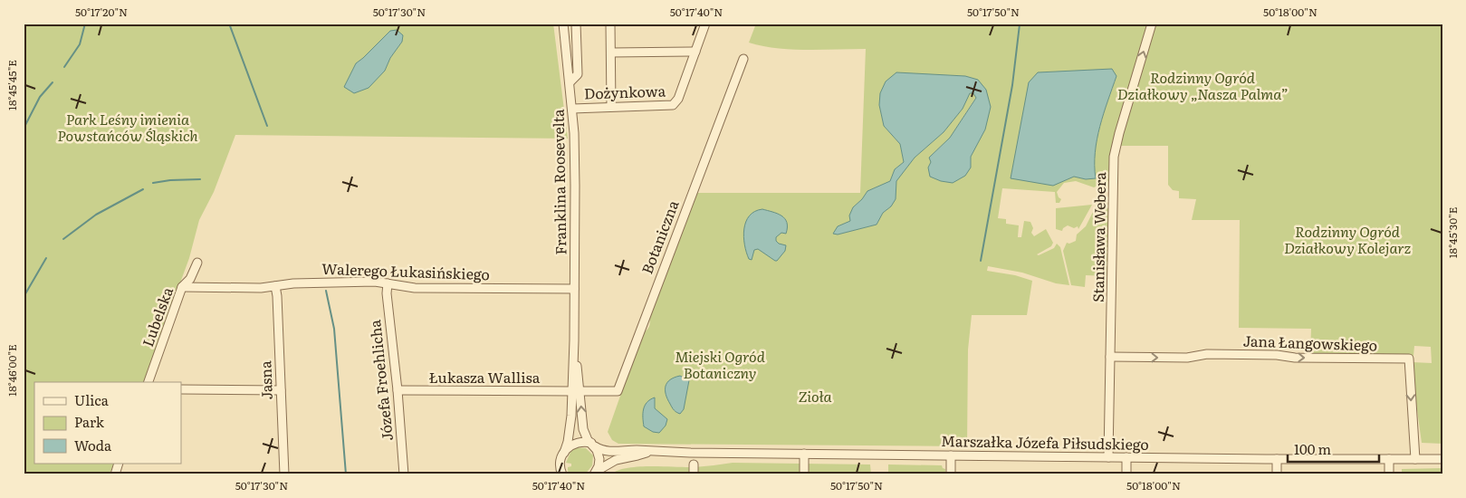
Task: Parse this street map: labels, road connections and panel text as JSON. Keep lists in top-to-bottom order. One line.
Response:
{"streets":{"street":["Dożynkowa","Franklina Roosevelta","Botaniczna","Stanisława Webera","Walerego Łukasińskiego","Lubelska","Jana Łangowskiego","Łukasza Wallisa","Jasna","Józefa Froehlicha","Marszałka Józefa Piłsudskiego"]},"crossings":[["Dożynkowa","Franklina Roosevelta"],["Franklina Roosevelta","Botaniczna"],["Franklina Roosevelta","Walerego Łukasińskiego"],["Franklina Roosevelta","Łukasza Wallisa"],["Franklina Roosevelta","Marszałka Józefa Piłsudskiego"],["Botaniczna","Łukasza Wallisa"],["Stanisława Webera","Jana Łangowskiego"],["Stanisława Webera","Marszałka Józefa Piłsudskiego"],["Walerego Łukasińskiego","Lubelska"],["Walerego Łukasińskiego","Jasna"],["Walerego Łukasińskiego","Józefa Froehlicha"],["Jana Łangowskiego","Marszałka Józefa Piłsudskiego"],["Łukasza Wallisa","Józefa Froehlicha"]],"one_way":["Stanisława Webera","Jana Łangowskiego"],"parks":["Rodzinny Ogród Działkowy „Nasza Palma”","Park Leśny imienia Powstańców Śląskich","Rodzinny Ogród Działkowy Kolejarz","Miejski Ogród Botaniczny","Zioła"],"legend":["Ulica","Park","Woda"],"scale_bar":"100 m","coordinates":["50°17'20\"N","50°17'30\"N","50°17'40\"N","50°17'50\"N","50°18'00\"N","18°45'45\"E","18°45'30\"E","18°46'00\"E"]}
